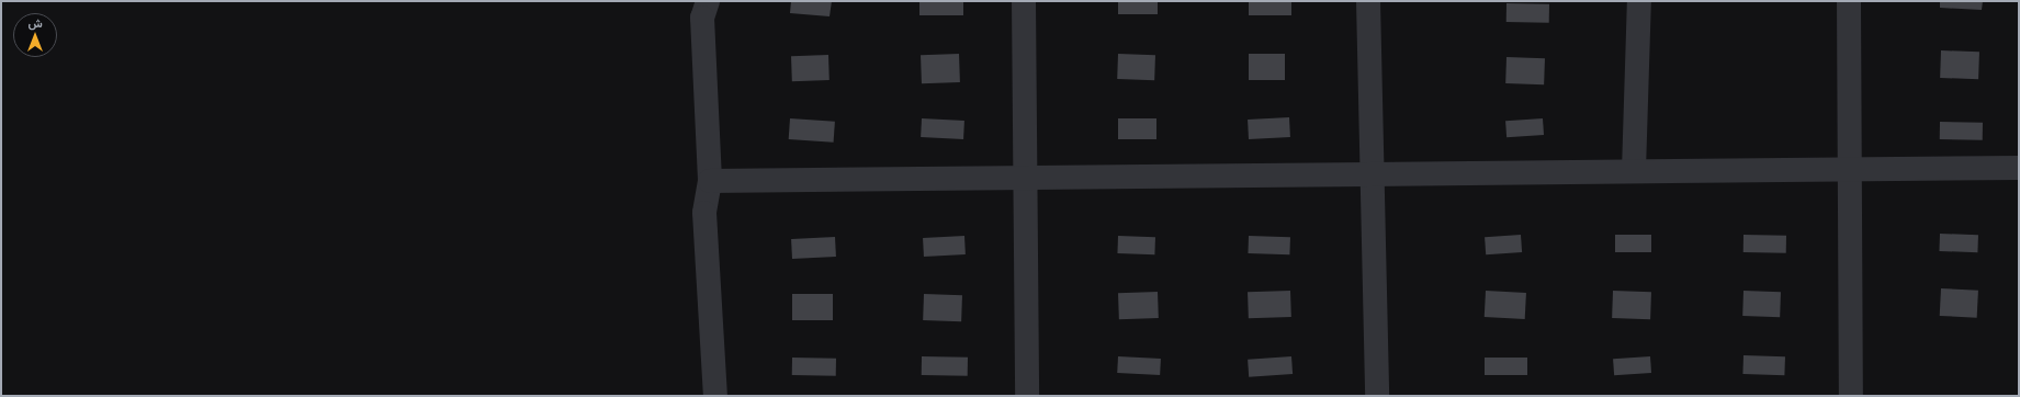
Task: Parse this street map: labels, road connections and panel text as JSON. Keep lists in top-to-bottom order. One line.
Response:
{"north":"top"}
